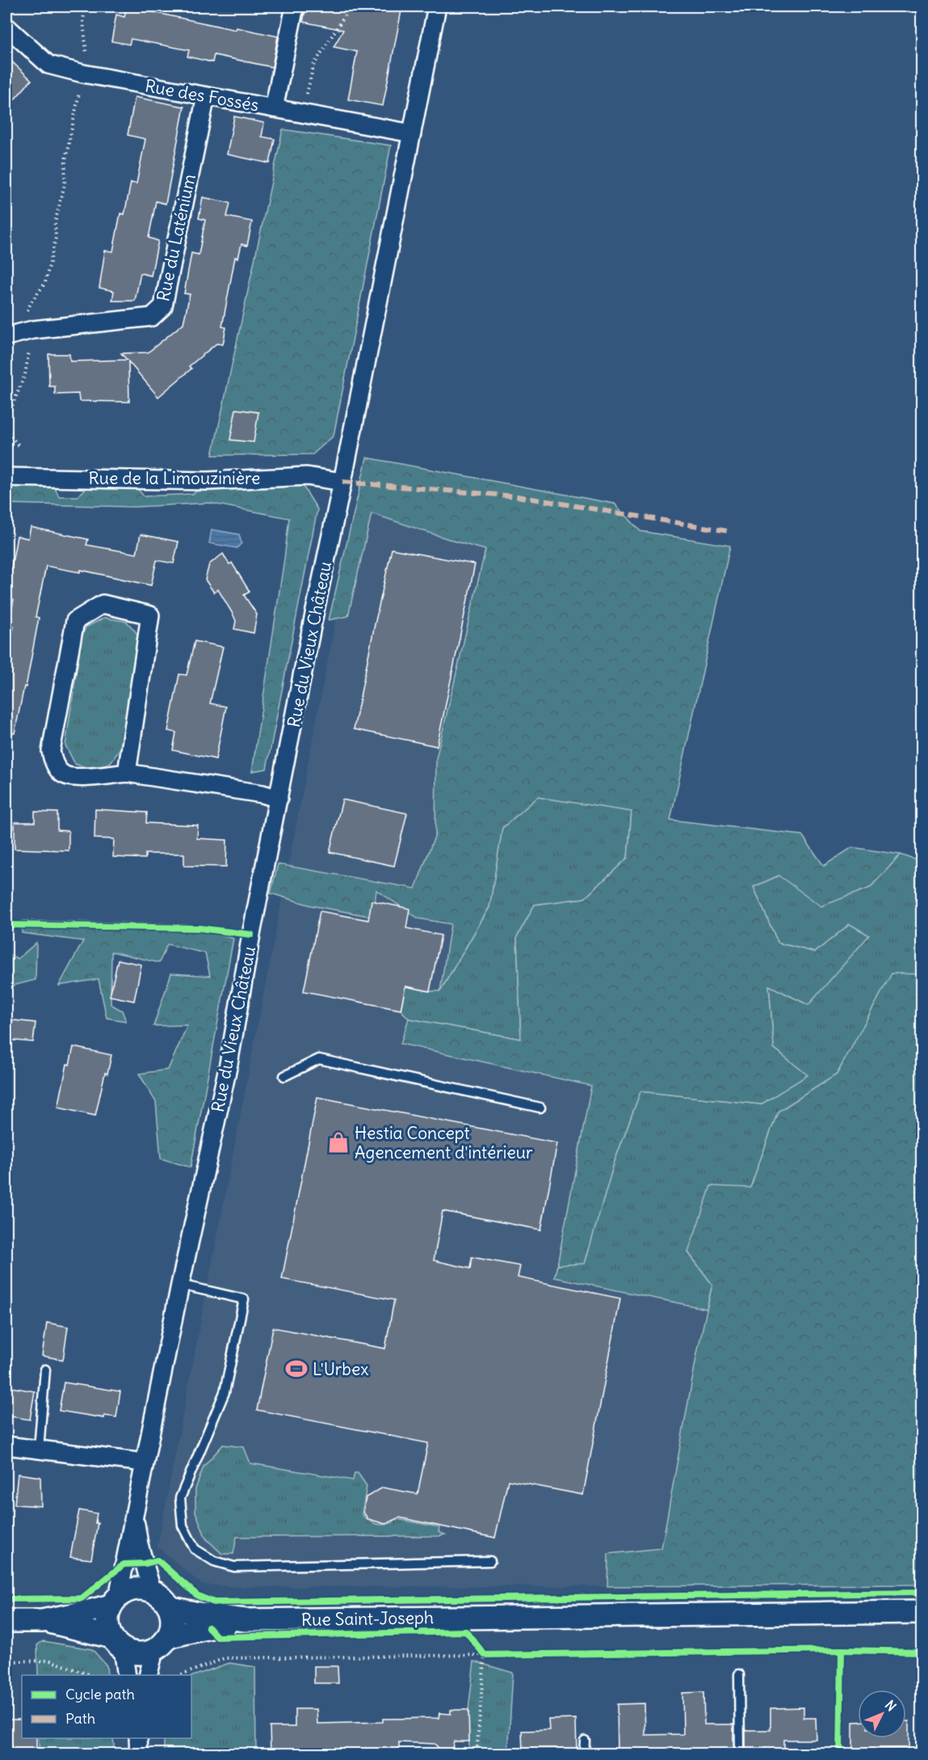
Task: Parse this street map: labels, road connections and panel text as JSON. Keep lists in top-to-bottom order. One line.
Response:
{"streets":{"street":["Rue des Fossés","Rue du Laténium","Rue de la Limouzinière","Rue du Vieux Château","Rue Saint-Joseph"]},"crossings":[["Rue des Fossés","Rue du Laténium"],["Rue des Fossés","Rue du Vieux Château"],["Rue de la Limouzinière","Rue du Vieux Château"],["Rue du Vieux Château","Rue Saint-Joseph"]],"places":{"shop":["Hestia Concept Agencement d'intérieur"],"sports":["L'Urbex"]},"legend":["Cycle path","Path"],"north":"top right"}
